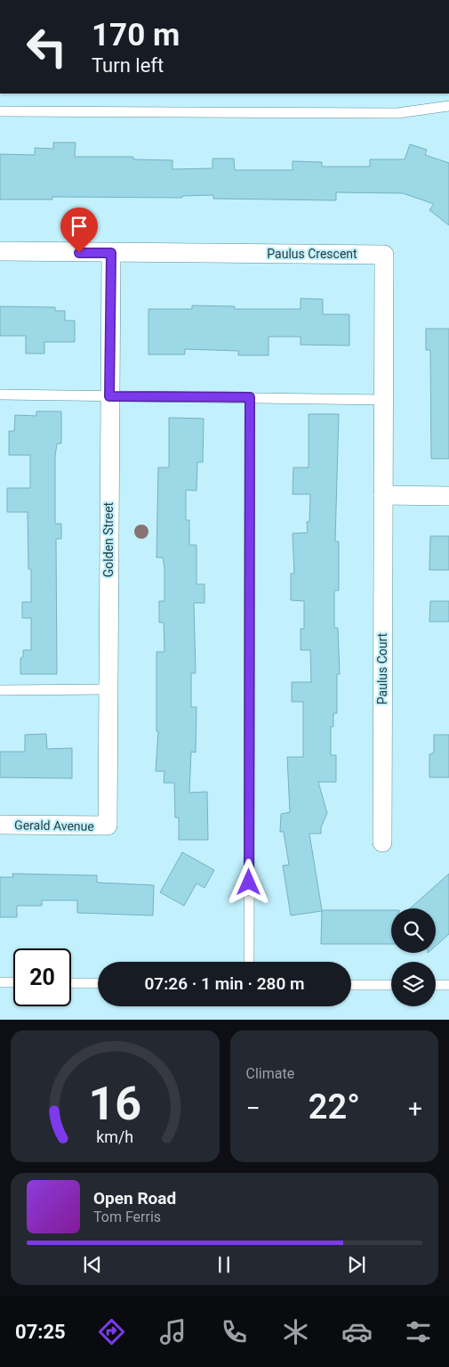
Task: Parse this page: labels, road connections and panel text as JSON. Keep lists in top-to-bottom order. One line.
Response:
{"streets":{"street":["Paulus Crescent","Golden Street","Paulus Court","Gerald Avenue"]},"crossings":[["Paulus Crescent","Golden Street"],["Paulus Crescent","Paulus Court"],["Golden Street","Gerald Avenue"]],"page":{"turn":["170 m","Turn left"],"limit":"20","trip":"07:26 · 1 min · 280 m","tile":"Climate","heat":["−","22°","+"],"song":["Open Road","Tom Ferris"],"tabs":"07:25","gauge":["16","km/h"]}}
